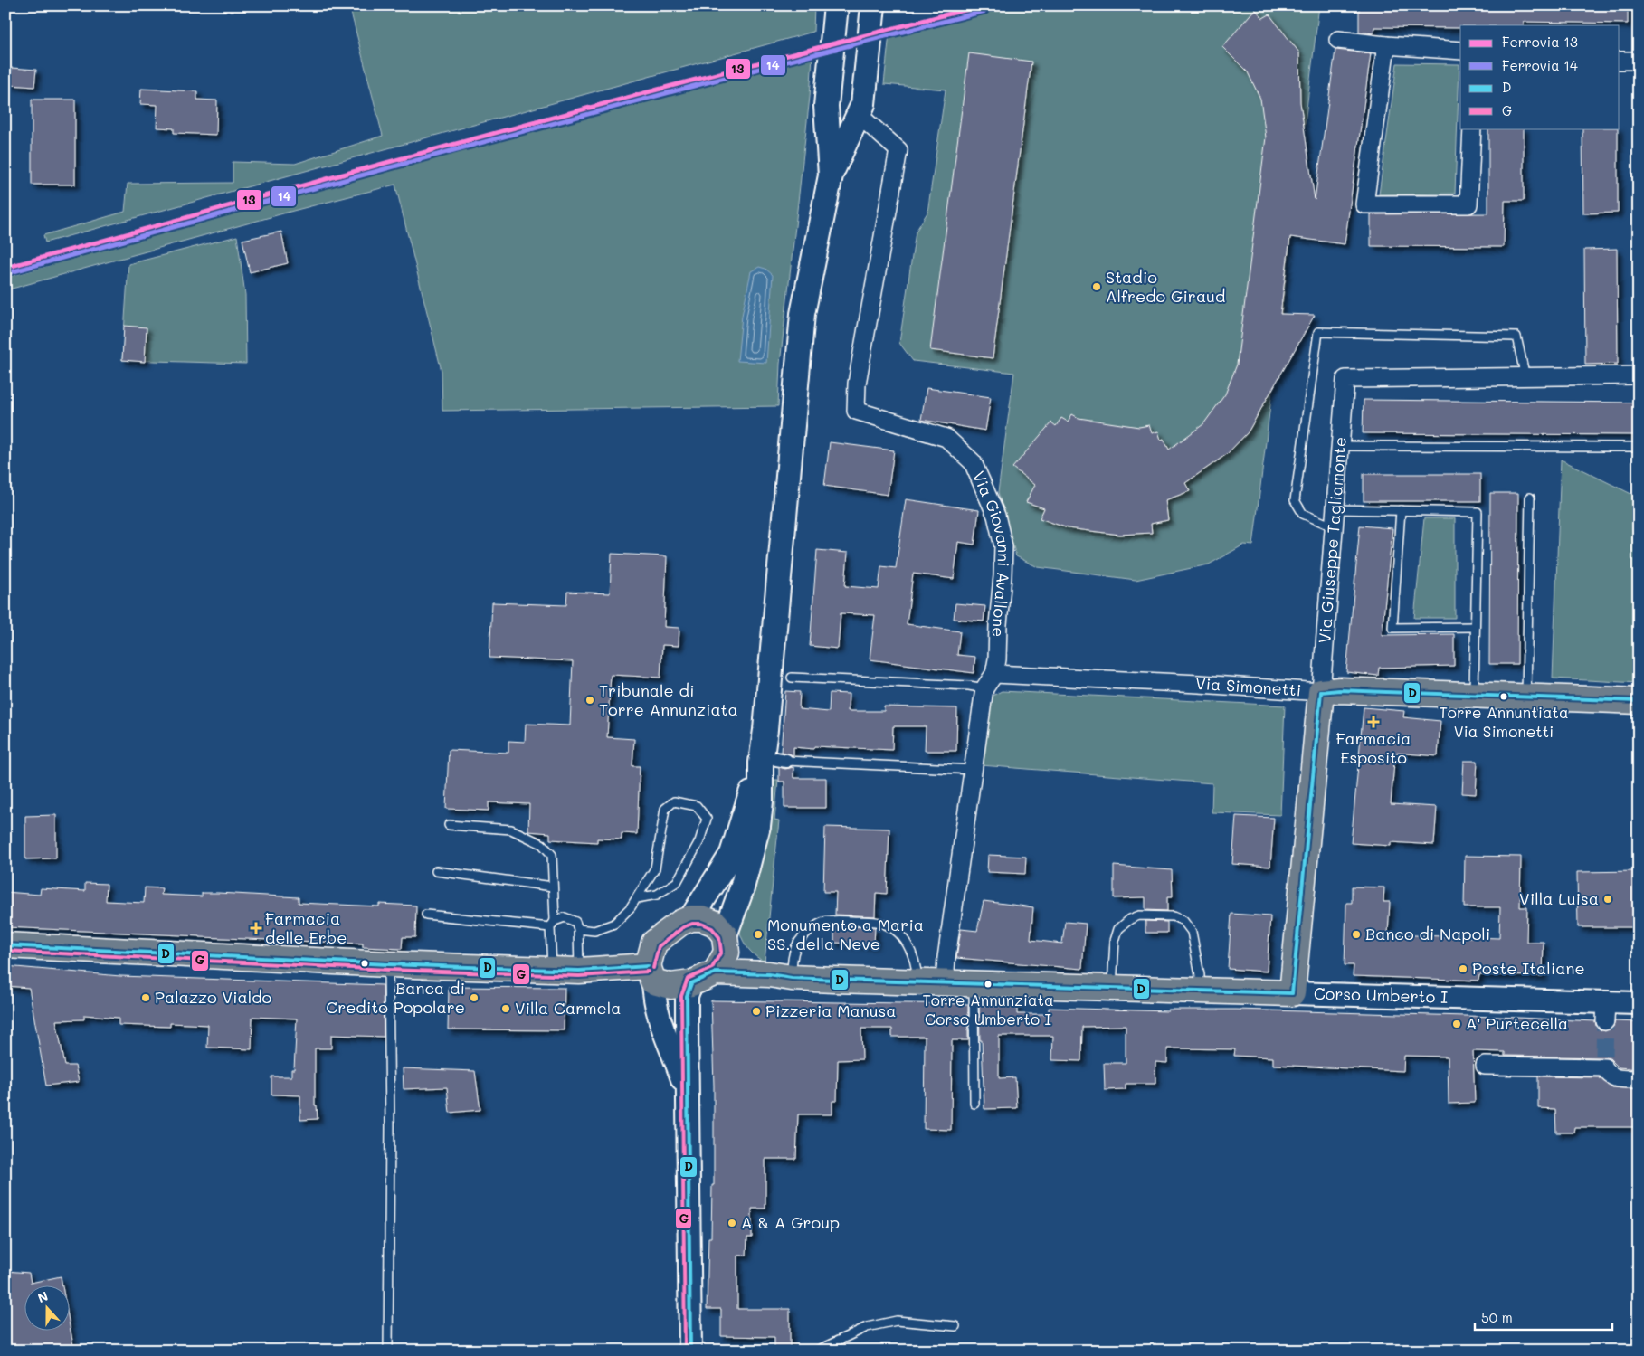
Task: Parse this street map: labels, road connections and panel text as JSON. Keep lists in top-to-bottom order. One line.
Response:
{"streets":{"main road":["Via Giuseppe Tagliamonte","Via Simonetti","Corso Umberto I"],"street":["Via Giovanni Avallone"]},"crossings":[["Via Giuseppe Tagliamonte","Via Simonetti"],["Via Giuseppe Tagliamonte","Corso Umberto I"],["Via Giovanni Avallone","Via Simonetti"],["Via Giovanni Avallone","Corso Umberto I"]],"places":{"other":["Stadio Alfredo Giraud","Torre Annuntiata Via Simonetti","Tribunale di Torre Annunziata","Villa Luisa","Monumento a Maria SS. della Neve","Banco di Napoli","Poste Italiane","Torre Annunziata Corso Umberto I","Palazzo Vialdo","Banca di Credito Popolare","Villa Carmela","Pizzeria Manusa","A' Purtecella","A & A Group"],"health":["Farmacia Esposito","Farmacia delle Erbe"]},"lines":["rail line 13","rail line 14","transit line D","transit line G"],"legend":["Ferrovia 13","Ferrovia 14","D","G"],"scale_bar":"50 m","north":"top"}
